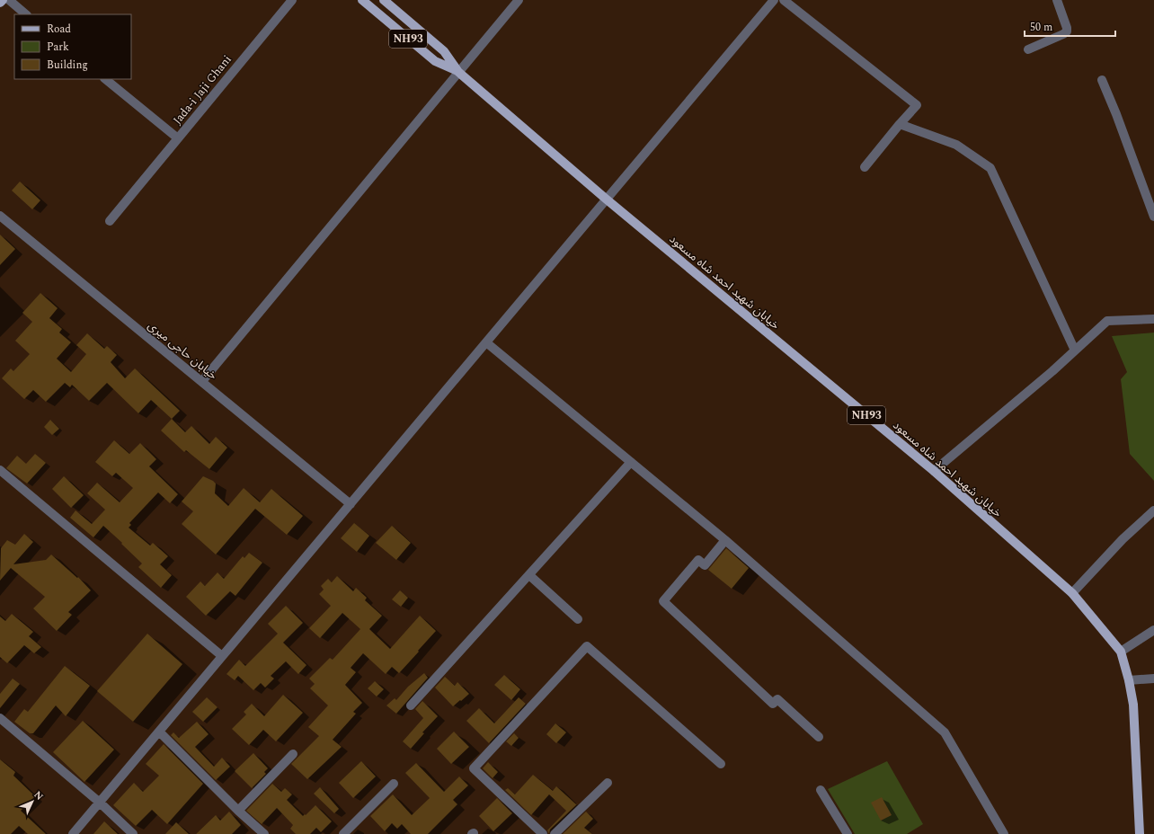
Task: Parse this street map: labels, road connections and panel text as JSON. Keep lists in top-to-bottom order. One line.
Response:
{"streets":{"main road":["NH93","خیابان شهید احمد شاه مسعود"],"street":["Jada-i Jaji Ghani","خیابان حاجی میری"]},"legend":["Road","Park","Building"],"scale_bar":"50 m","north":"top right"}
